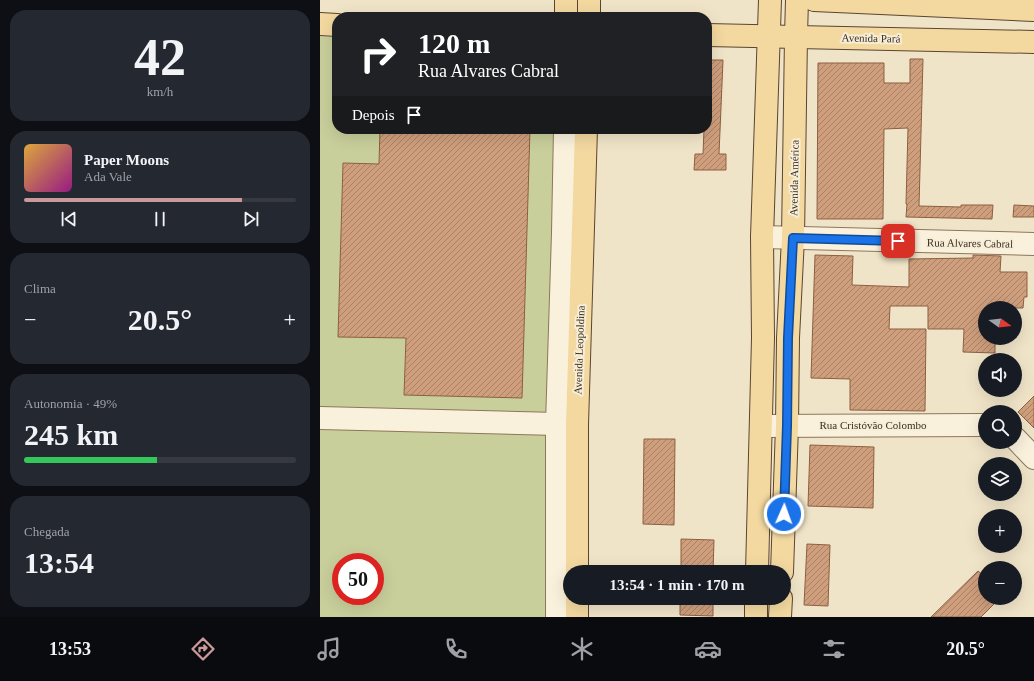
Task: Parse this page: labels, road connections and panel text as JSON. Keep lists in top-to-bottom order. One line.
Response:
{"streets":{"main road":["Avenida Pará","Avenida América","Avenida Leopoldina"],"street":["Rua Alvares Cabral","Rua Cristóvão Colombo"]},"crossings":[["Avenida Pará","Avenida América"],["Avenida América","Rua Alvares Cabral"],["Avenida América","Rua Cristóvão Colombo"]],"north":"right","page":{"tile":[["42","km/h"],"Clima",["Autonomia · 49%","245 km"],["Chegada","13:54"]],"turn":["120 m","Rua Alvares Cabral"],"then":"Depois","song":["Paper Moons","Ada Vale"],"map_buttons":["+","−"],"heat":["−","20.5°","+"],"limit":"50","trip":"13:54 · 1 min · 170 m","tabs":["13:53","20.5°"]}}
